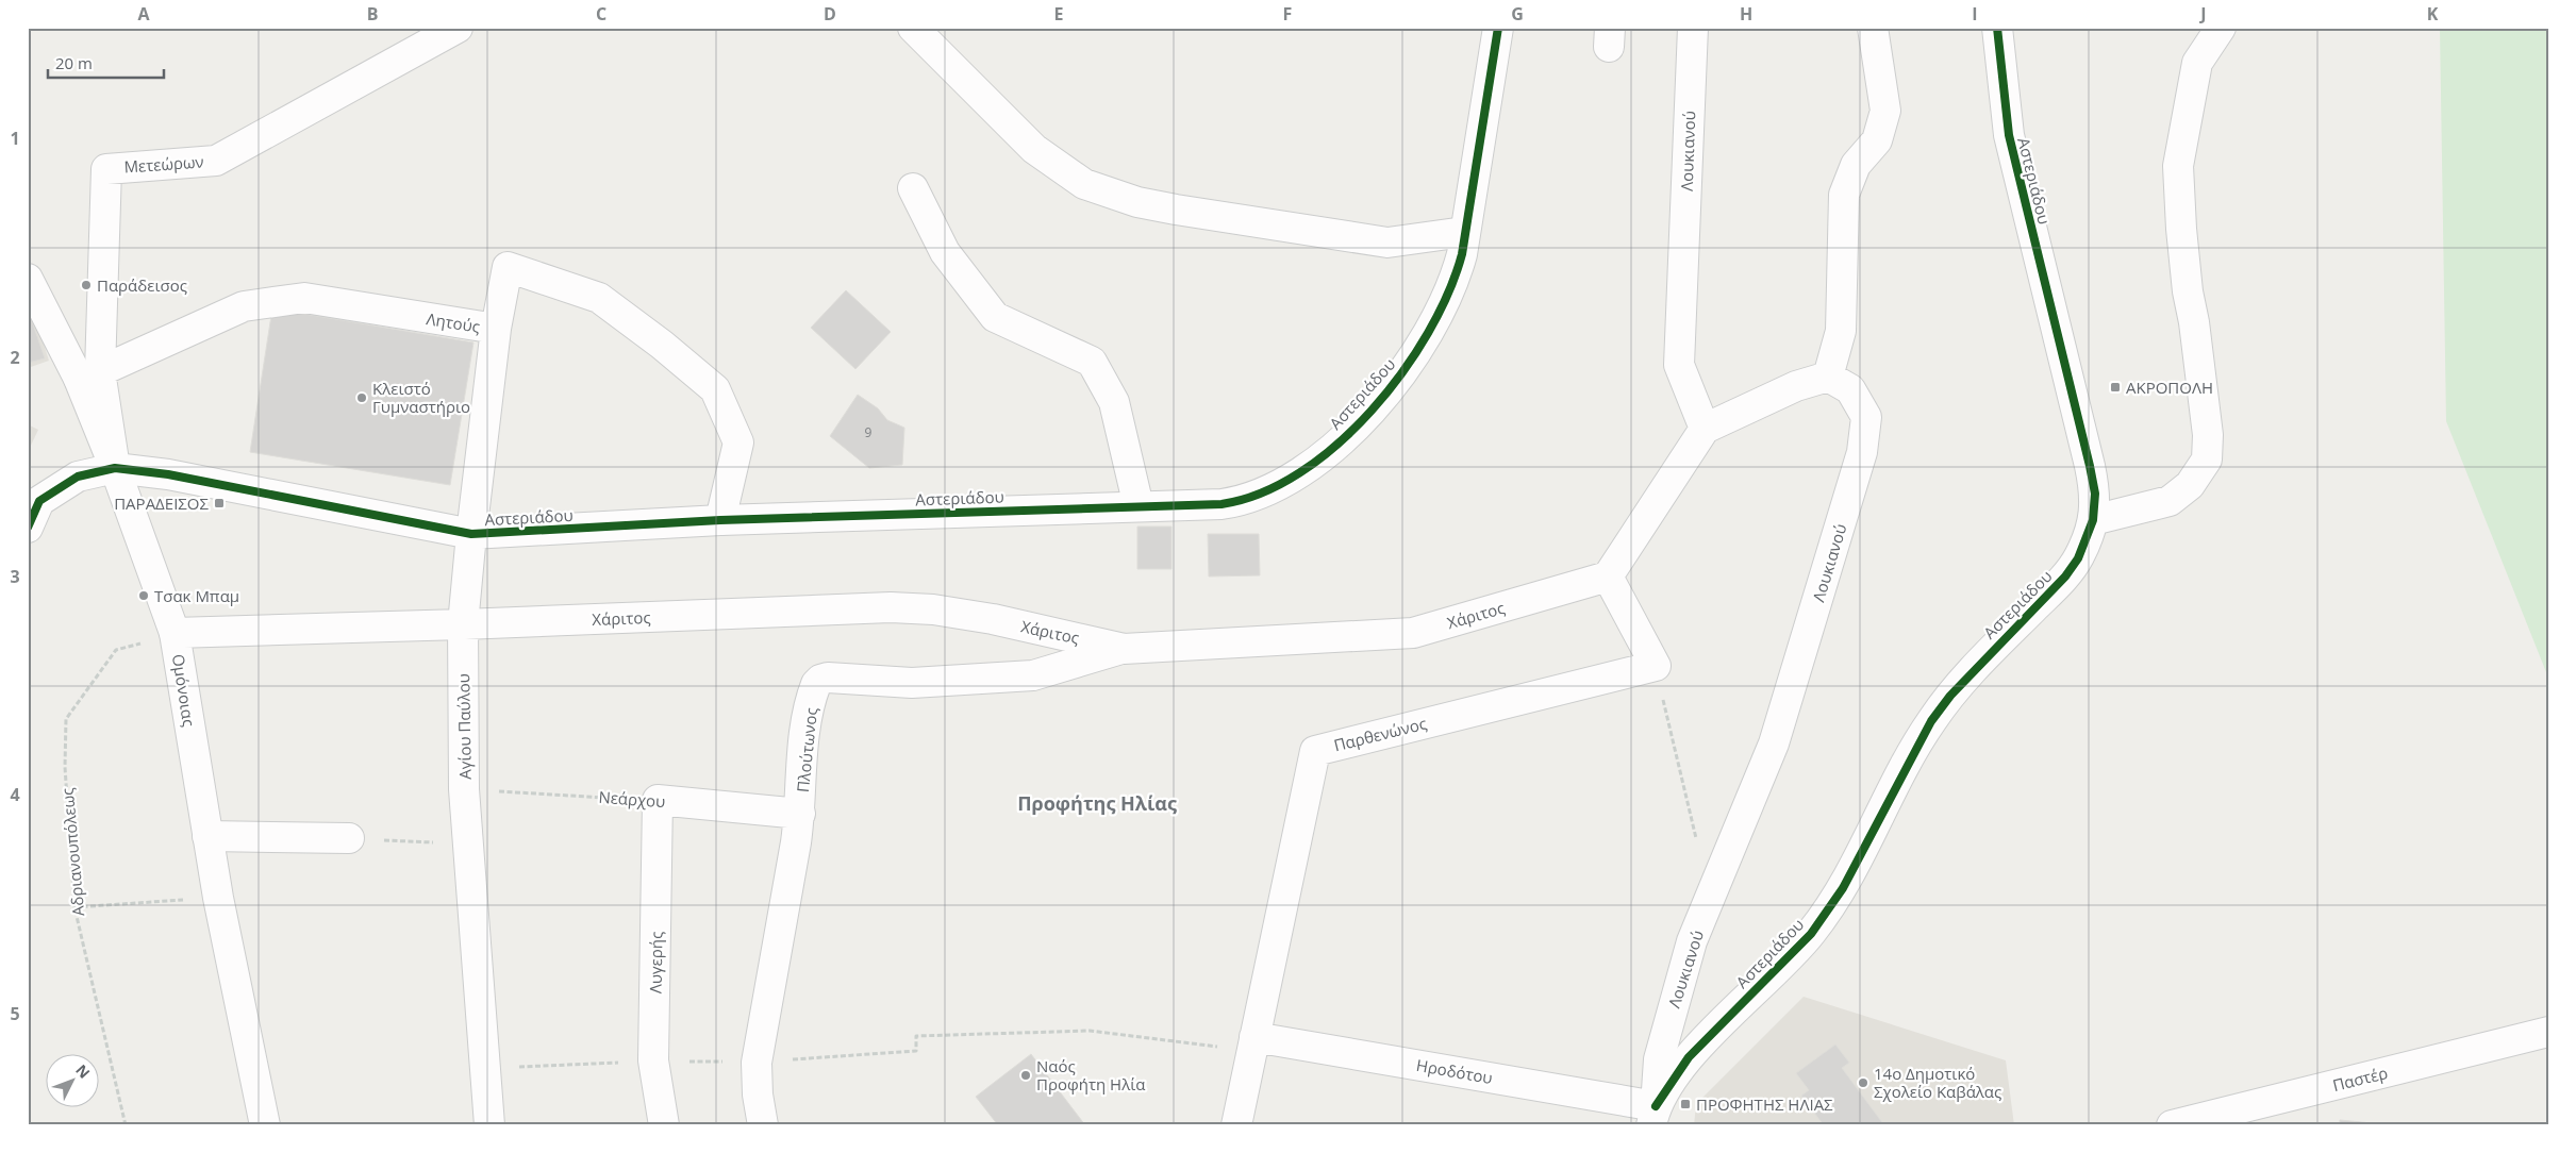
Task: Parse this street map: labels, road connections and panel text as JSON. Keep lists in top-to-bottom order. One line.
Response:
{"streets":{"street":["Λουκιανού","Μετεώρων","Αστεριάδου","Λητούς","Χάριτος","Ομόνοιας","Αγίου Παύλου","Παρθενώνος","Πλούτωνος","Νεάρχου","Λυγερής","Ηροδότου","Παστέρ"],"path":["Αδριανουπόλεως"]},"crossings":[["Λουκιανού","Αστεριάδου"],["Λουκιανού","Ηροδότου"],["Μετεώρων","Λητούς"],["Μετεώρων","Ομόνοιας"],["Αστεριάδου","Λητούς"],["Αστεριάδου","Ομόνοιας"],["Αστεριάδου","Αγίου Παύλου"],["Αστεριάδου","Ηροδότου"],["Λητούς","Ομόνοιας"],["Λητούς","Αγίου Παύλου"],["Χάριτος","Ομόνοιας"],["Χάριτος","Αγίου Παύλου"],["Χάριτος","Πλούτωνος"],["Χάριτος","Αδριανουπόλεως"],["Ομόνοιας","Αδριανουπόλεως"],["Αγίου Παύλου","Νεάρχου"],["Παρθενώνος","Ηροδότου"],["Πλούτωνος","Νεάρχου"],["Νεάρχου","Λυγερής"]],"districts":["Προφήτης Ηλίας"],"places":{"other":["Παράδεισος","Κλειστό Γυμναστήριο","Τσακ Μπαμ","Ναός Προφήτη Ηλία","14ο Δημοτικό Σχολείο Καβάλας"],"transit":["ΑΚΡΟΠΟΛΗ","ΠΑΡΑΔΕΙΣΟΣ","ΠΡΟΦΗΤΗΣ ΗΛΙΑΣ"]},"house_numbers":["9"],"scale_bar":"20 m","north":"top right","grid":{"columns":["A","B","C","D","E","F","G","H","I","J","K"],"rows":["1","2","3","4","5"]}}
